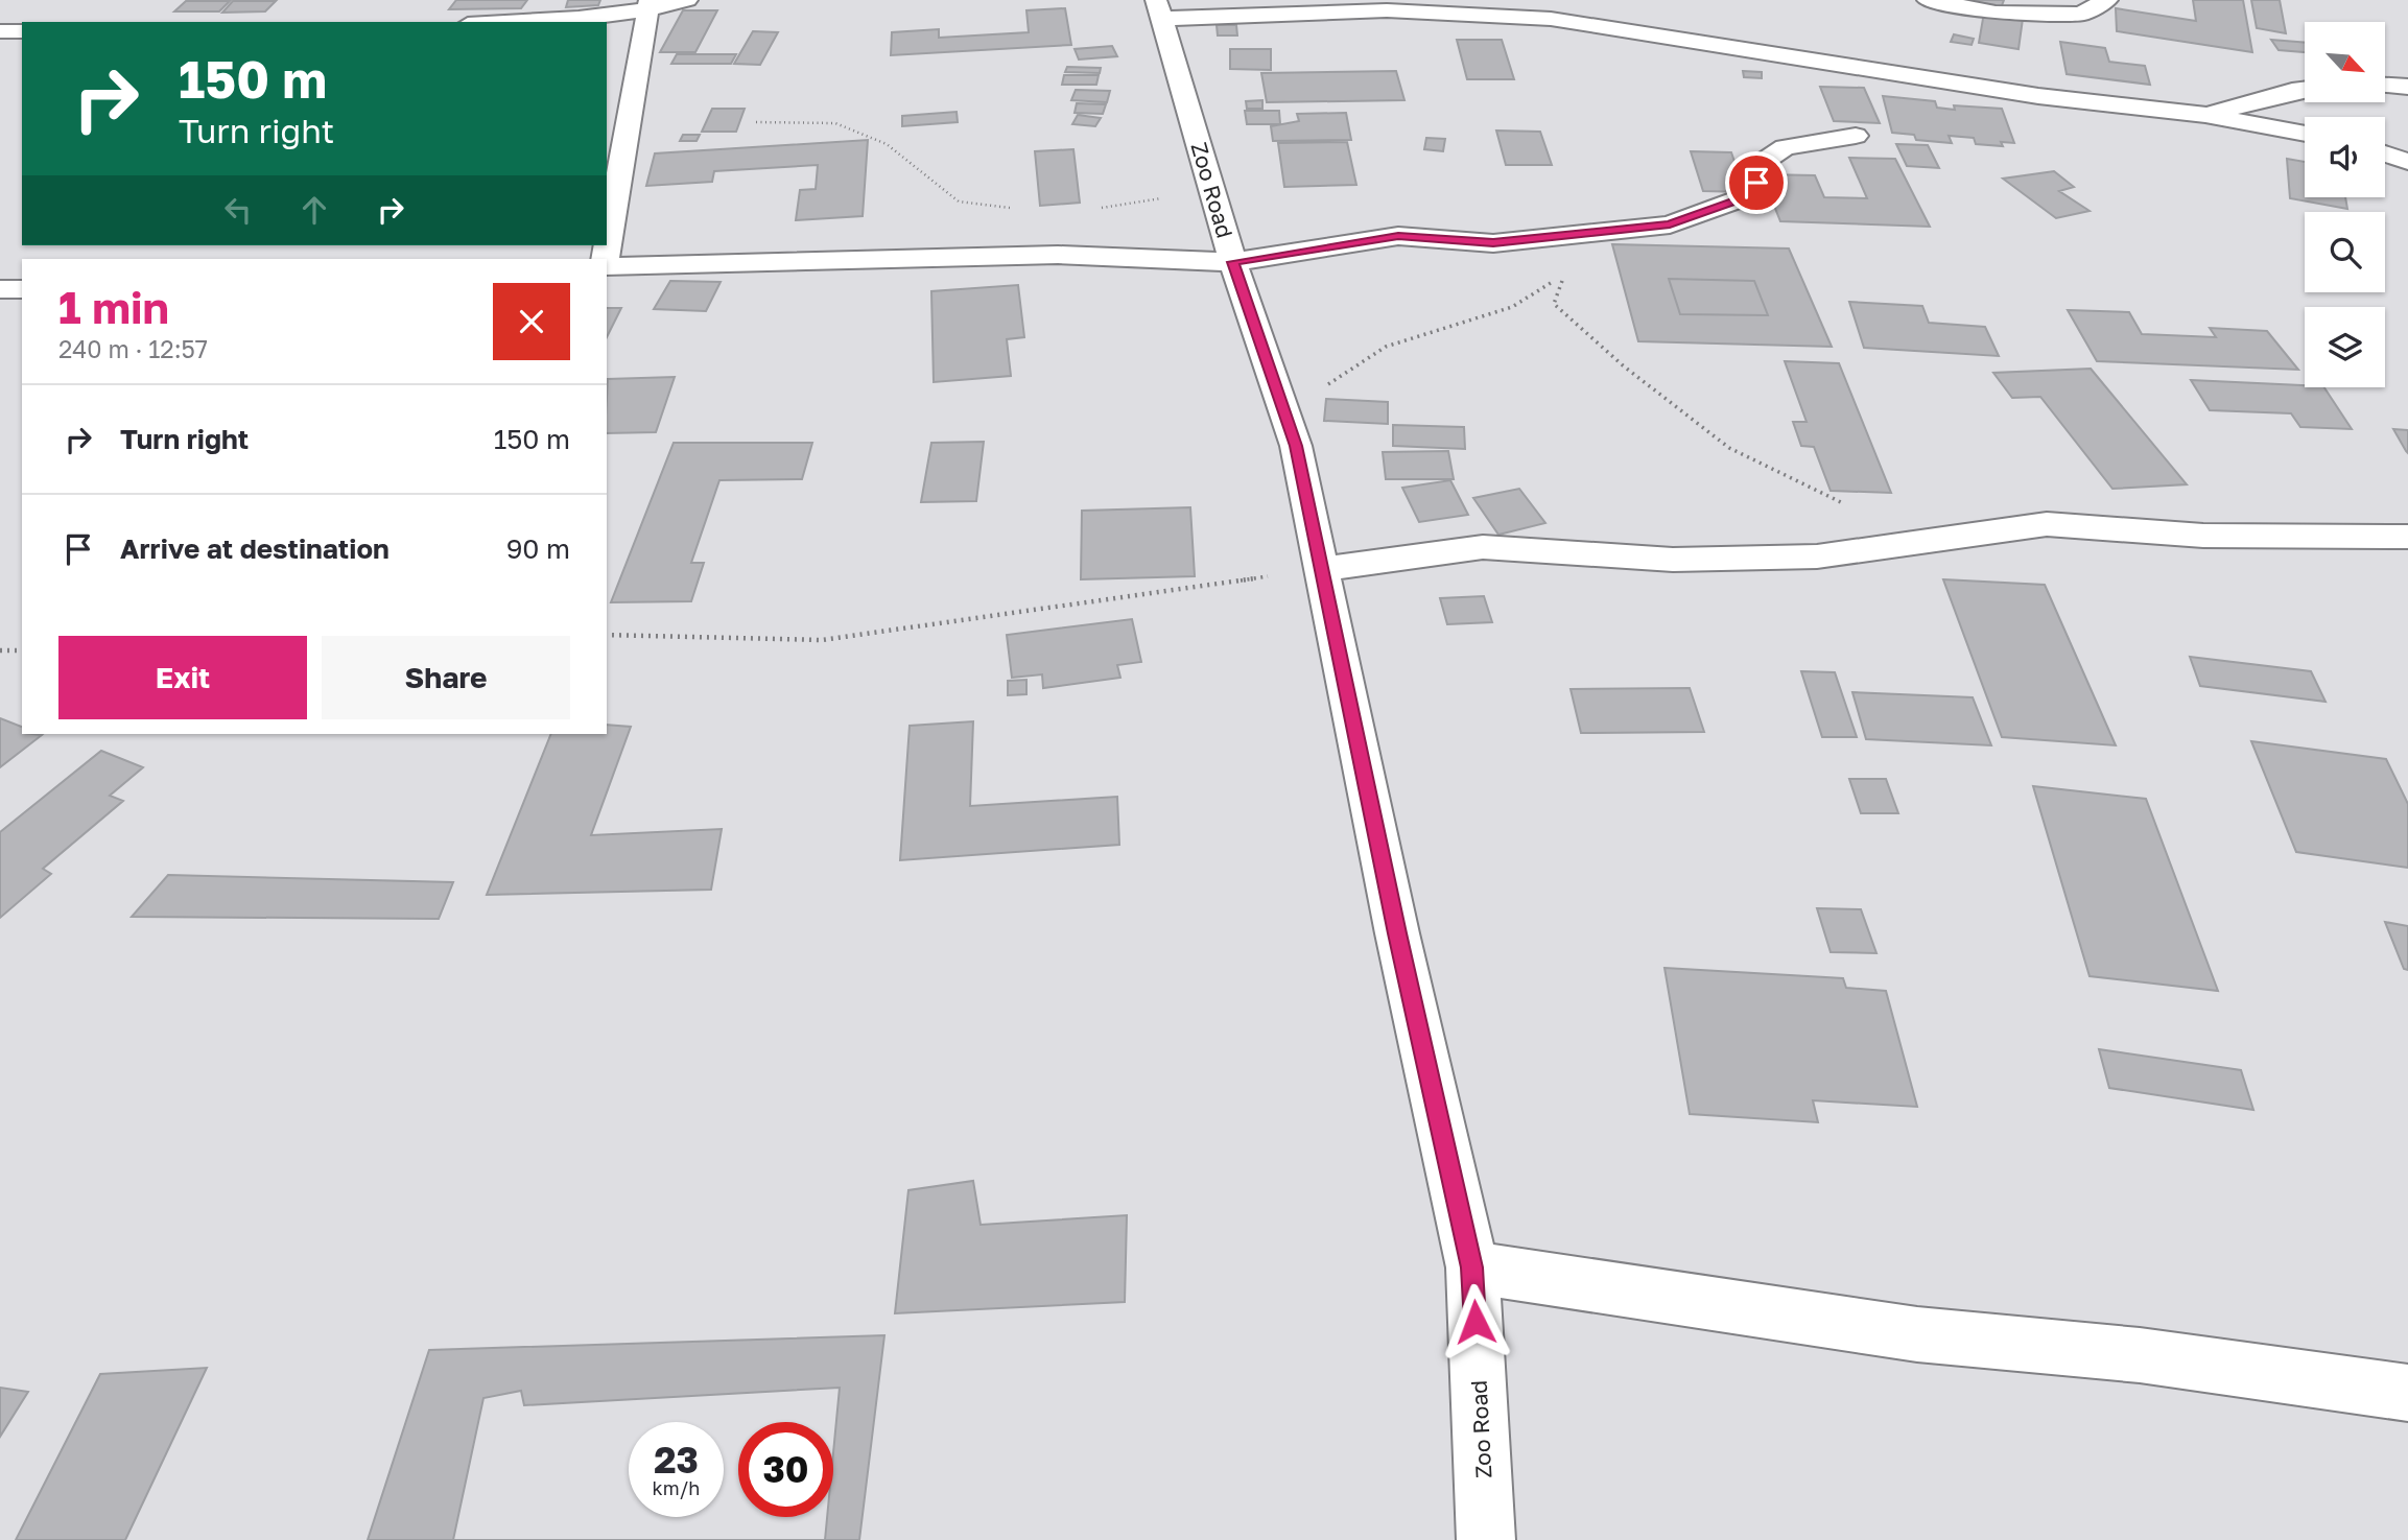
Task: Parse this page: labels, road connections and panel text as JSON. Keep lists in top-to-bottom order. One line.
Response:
{"streets":{"street":["Zoo Road"]},"north":"bottom right","page":{"turn":["150 m","Turn right"],"heading":["1 min","240 m · 12:57"],"list":[{"name":"Turn right","value":"150 m"},{"name":"Arrive at destination","value":"90 m"}],"buttons":["Exit","Share"],"speed":"23 km/h","limit":"30"}}
